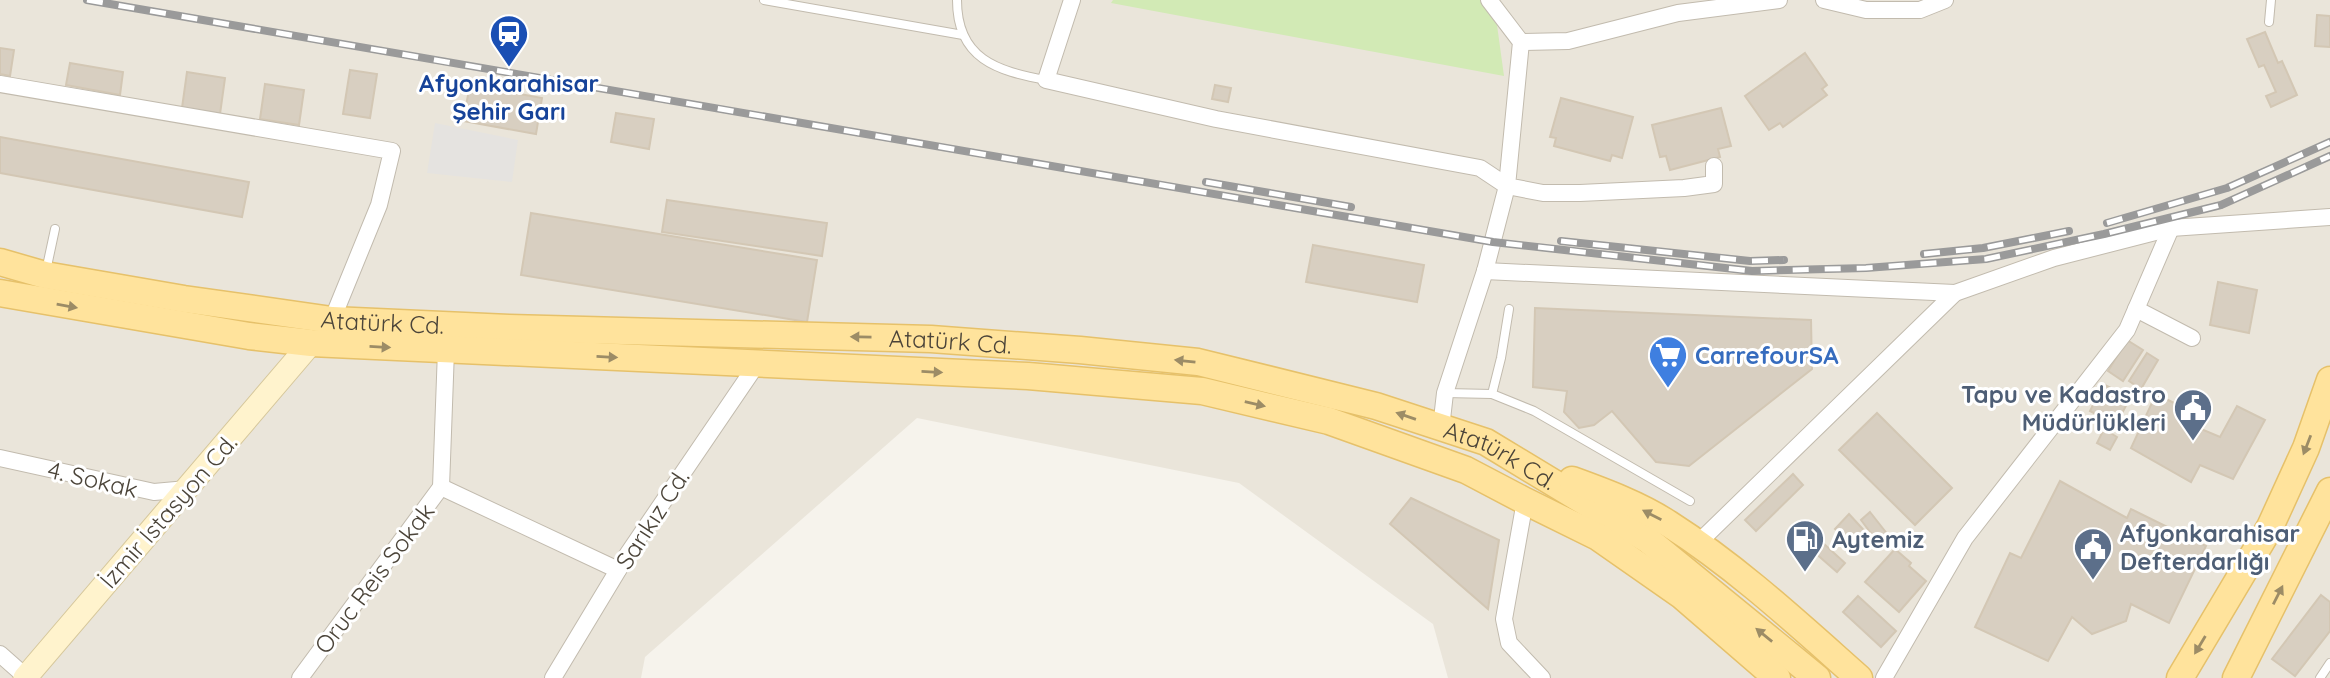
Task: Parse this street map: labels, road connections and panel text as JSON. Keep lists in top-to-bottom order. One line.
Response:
{"streets":{"main road":["Atatürk Cd."],"street":["4. Sokak","İzmir İstasyon Cd.","Sarıkız Cd.","Oruc Reis Sokak"]},"crossings":[["Atatürk Cd.","İzmir İstasyon Cd."],["Atatürk Cd.","Sarıkız Cd."],["Atatürk Cd.","Oruc Reis Sokak"],["4. Sokak","İzmir İstasyon Cd."]],"places":{"station":["Afyonkarahisar Şehir Garı"],"supermarket":["CarrefourSA"],"public building":["Tapu ve Kadastro Müdürlükleri","Afyonkarahisar Defterdarlığı"],"fuel station":["Aytemiz"]}}
